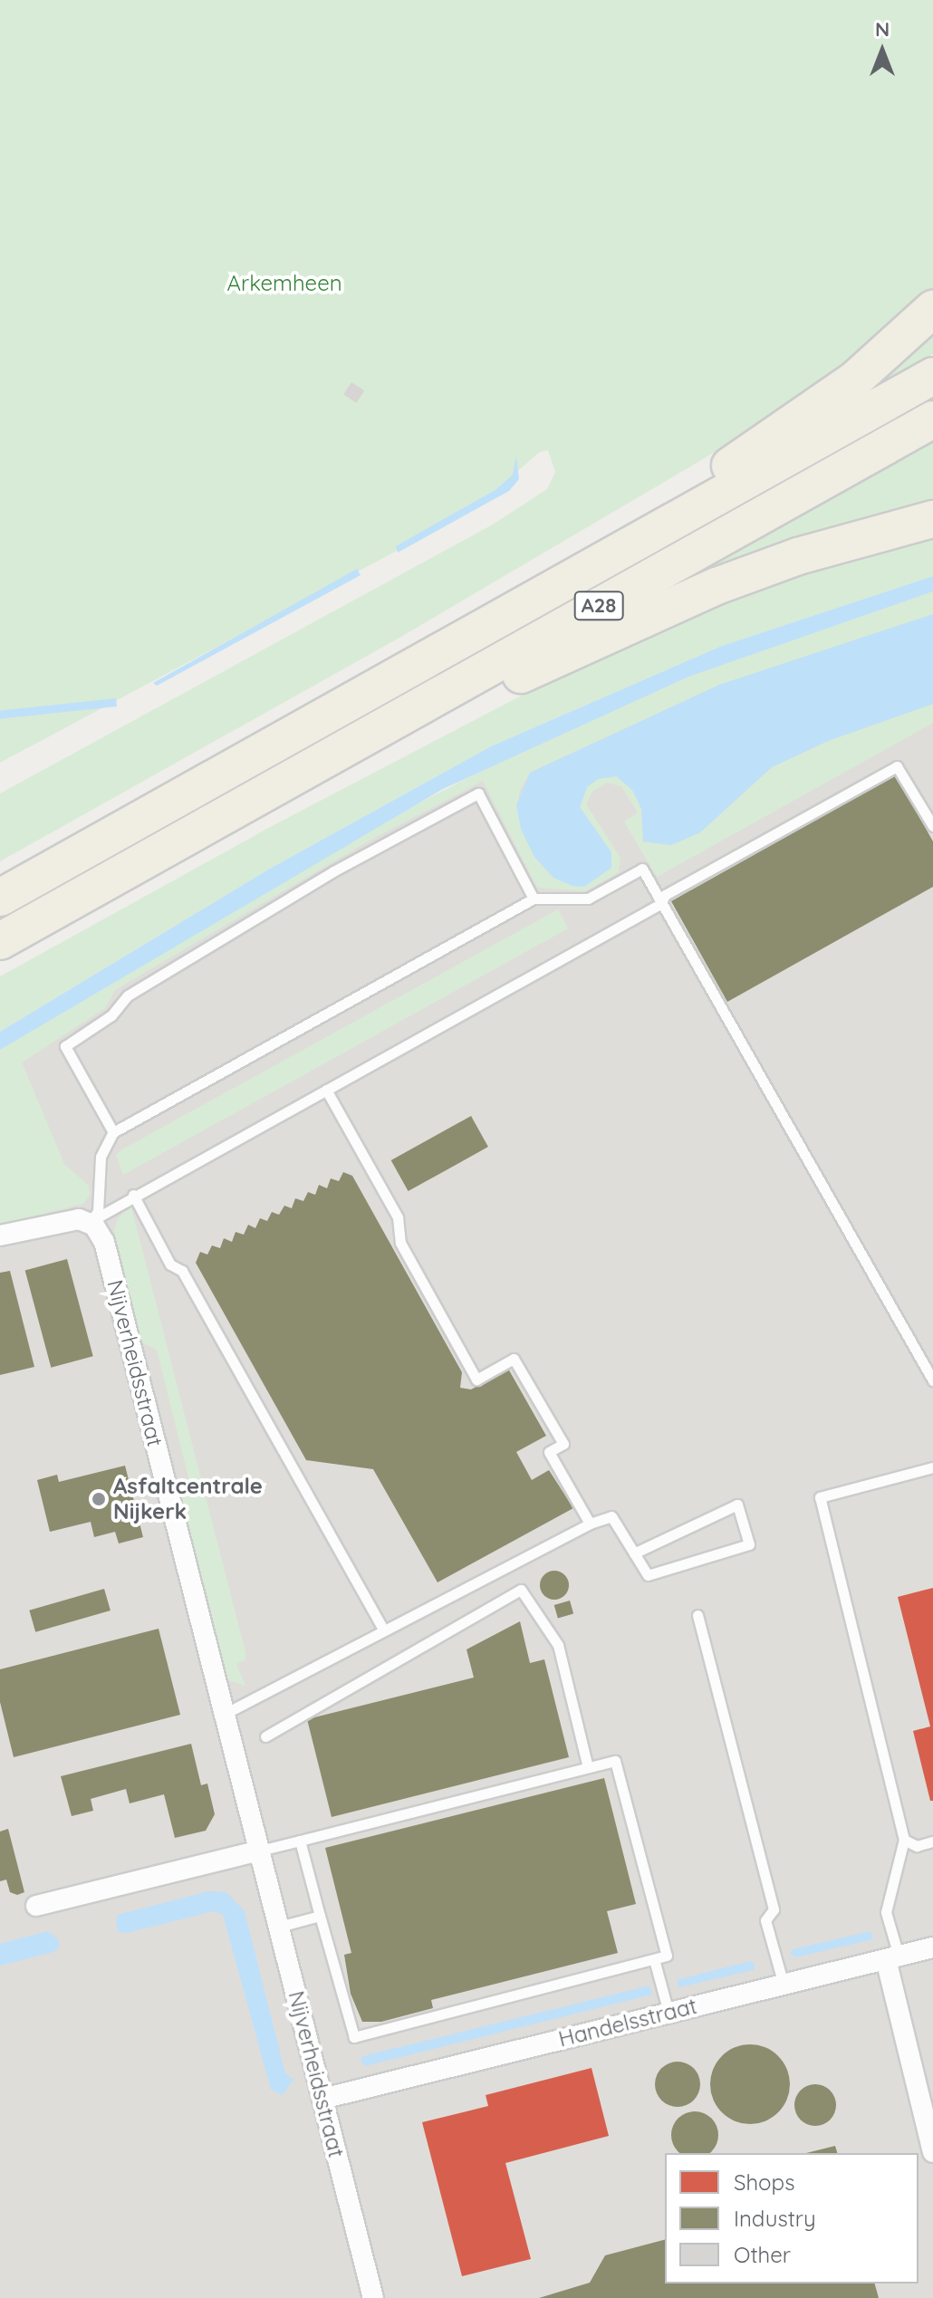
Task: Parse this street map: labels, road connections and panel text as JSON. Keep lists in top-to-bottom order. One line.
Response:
{"streets":{"highway":["A28"],"street":["Nijverheidsstraat","Handelsstraat"]},"crossings":[["Nijverheidsstraat","Handelsstraat"]],"parks":["Arkemheen"],"places":["Asfaltcentrale Nijkerk"],"legend":["Shops","Industry","Other"],"north":"top"}
